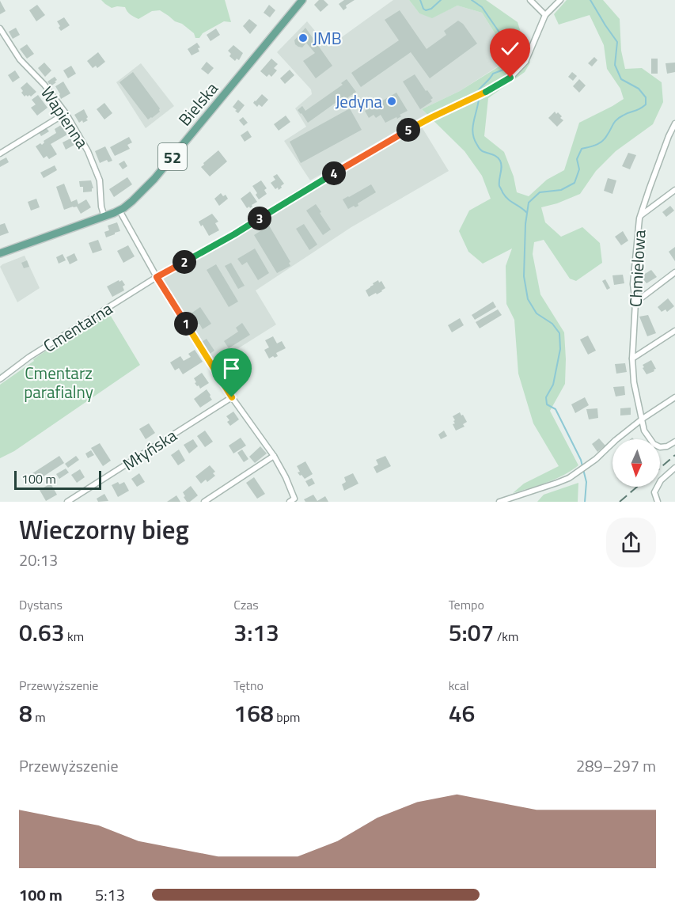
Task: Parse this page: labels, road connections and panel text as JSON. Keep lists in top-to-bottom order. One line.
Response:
{"streets":{"main road":["Bielska","52"],"street":["Wapienna","Chmielowa","Cmentarna","Młyńska"]},"crossings":[["Bielska","Wapienna"]],"parks":["Cmentarz parafialny"],"places":["JMB","Jedyna"],"scale_bar":"100 m","north":"bottom","page":{"pins":["5","4","3","2","1"],"scale":"100 m","heading":["Wieczorny bieg","20:13"],"stats":[["Dystans","0.63 km"],["Czas","3:13"],["Tempo","5:07 /km"],["Przewyższenie","8 m"],["Tętno","168 bpm"],["kcal","46"]],"chart":["Przewyższenie","289–297 m"],"list":[{"name":"100 m","note":"5:13"}]}}
